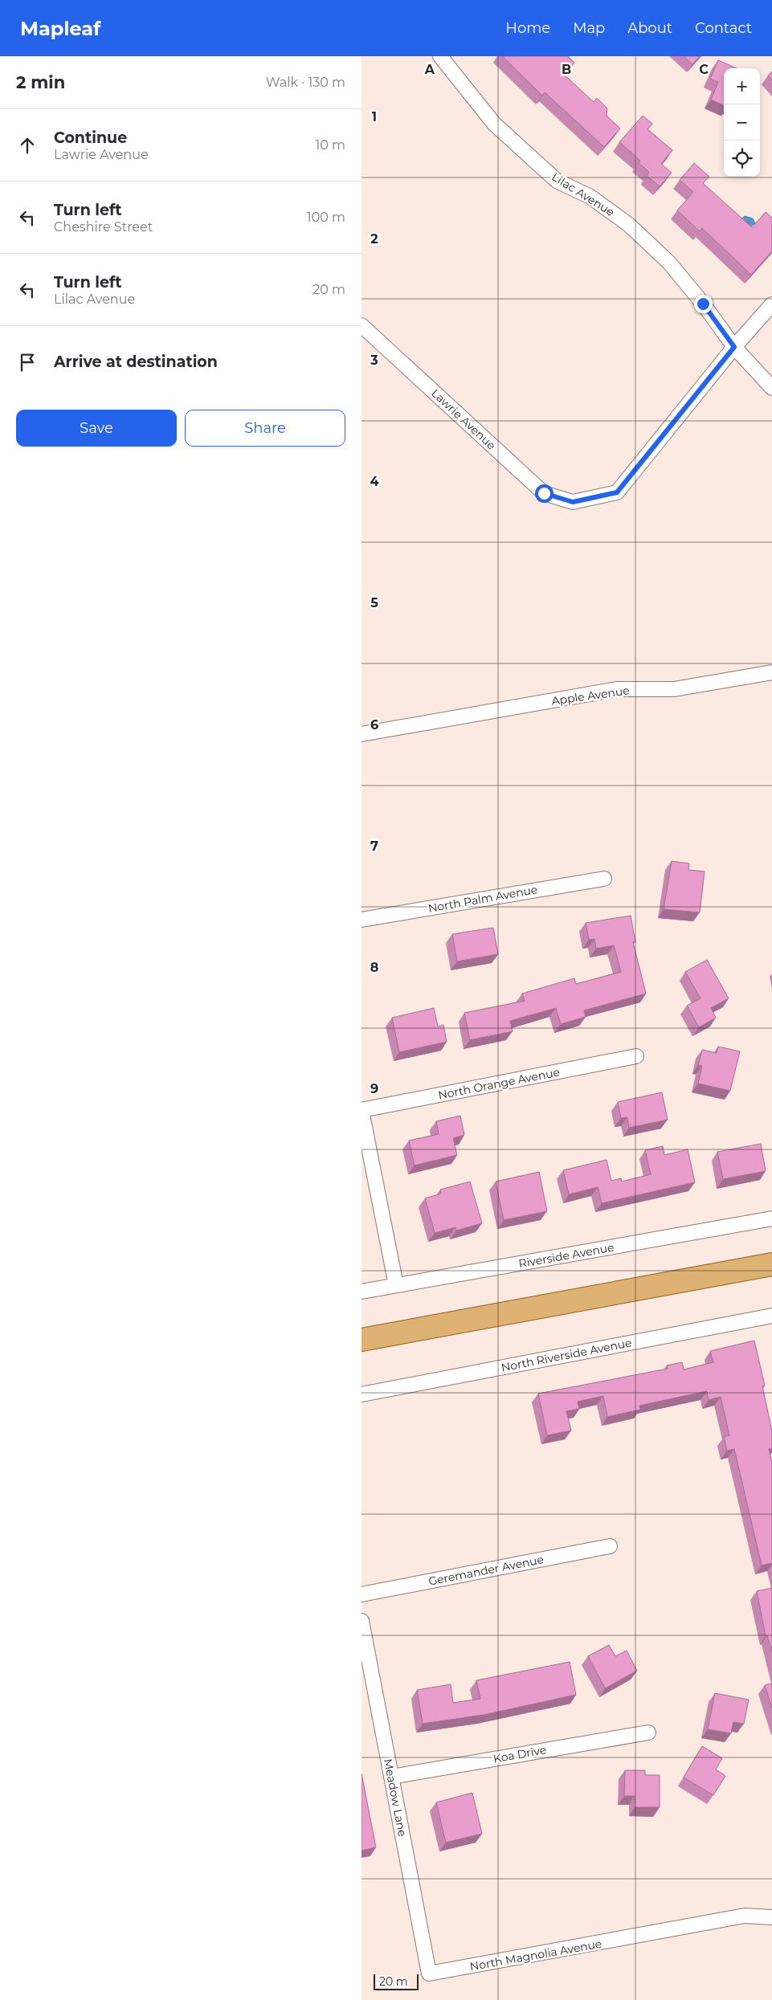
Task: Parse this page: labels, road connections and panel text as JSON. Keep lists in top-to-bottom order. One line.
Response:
{"streets":{"street":["Lilac Avenue","Lawrie Avenue","Apple Avenue","North Palm Avenue","North Orange Avenue","Riverside Avenue","North Riverside Avenue","Geremander Avenue","Koa Drive","Meadow Lane","North Magnolia Avenue"]},"crossings":[["Lilac Avenue","Lawrie Avenue"],["Koa Drive","Meadow Lane"],["Meadow Lane","North Magnolia Avenue"]],"scale_bar":"20 m","page":{"header":"Mapleaf","nav":["Home","Map","About","Contact"],"heading":["2 min","Walk · 130 m"],"map_buttons":["+","−"],"list":[["Continue","Lawrie Avenue","10 m"],["Turn left","Cheshire Street","100 m"],["Turn left","Lilac Avenue","20 m"],"Arrive at destination"],"buttons":["Save","Share"],"scale":"20 m"},"grid":{"columns":["A","B","C"],"rows":["1","2","3","4","5","6","7","8","9"]}}
